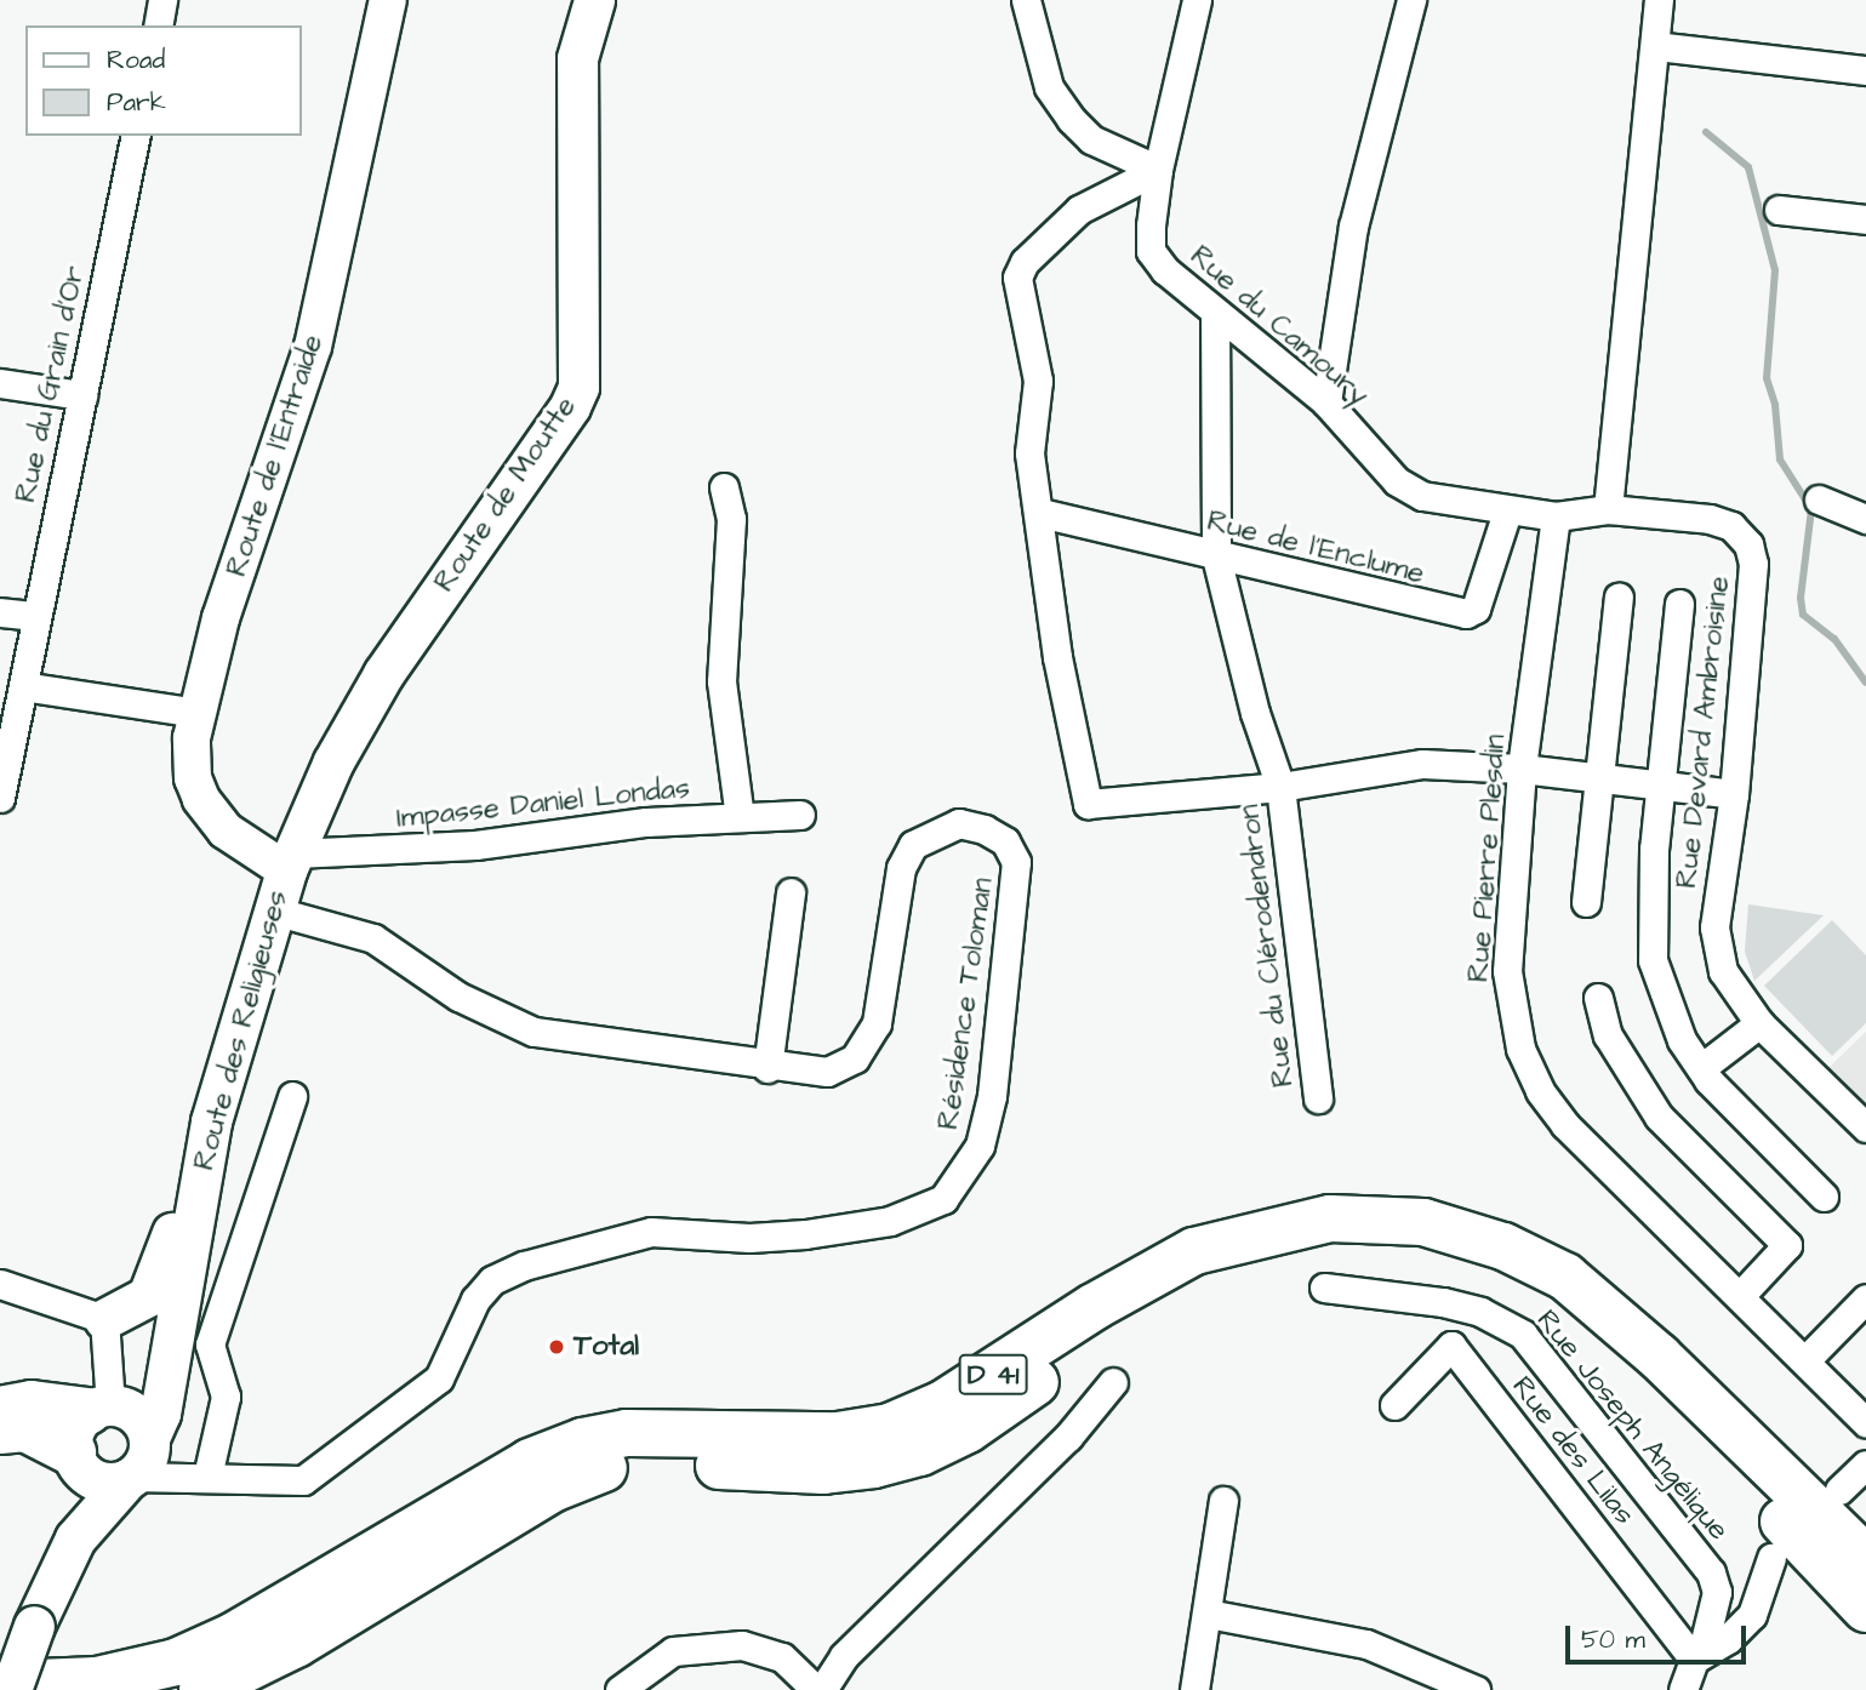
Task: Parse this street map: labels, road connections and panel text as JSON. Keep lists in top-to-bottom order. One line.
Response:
{"streets":{"highway":["D 41"],"main road":["Route de Moutte","Route des Religieuses"],"street":["Rue du Camoury","Rue du Grain d'Or","Route de l'Entraide","Rue de l'Enclume","Rue Devard Ambroisine","Impasse Daniel Londas","Rue Pierre Plesdin","Rue du Clérodendron","Résidence Toloman","Rue Joseph Angélique","Rue des Lilas"]},"crossings":[["Rue du Camoury","Rue de l'Enclume"],["Rue du Camoury","Rue Devard Ambroisine"],["Rue du Camoury","Rue du Clérodendron"],["Route de l'Entraide","Route de Moutte"],["Route de l'Entraide","Impasse Daniel Londas"],["Route de l'Entraide","Route des Religieuses"],["Route de Moutte","Impasse Daniel Londas"],["Route de Moutte","Route des Religieuses"],["Rue de l'Enclume","Rue Devard Ambroisine"],["Rue de l'Enclume","Rue du Clérodendron"],["Rue Devard Ambroisine","Rue Pierre Plesdin"],["Impasse Daniel Londas","Route des Religieuses"],["Résidence Toloman","Route des Religieuses"],["Route des Religieuses","D 41"],["Rue Joseph Angélique","Rue des Lilas"]],"places":["Total"],"legend":["Road","Park"],"scale_bar":"50 m"}
